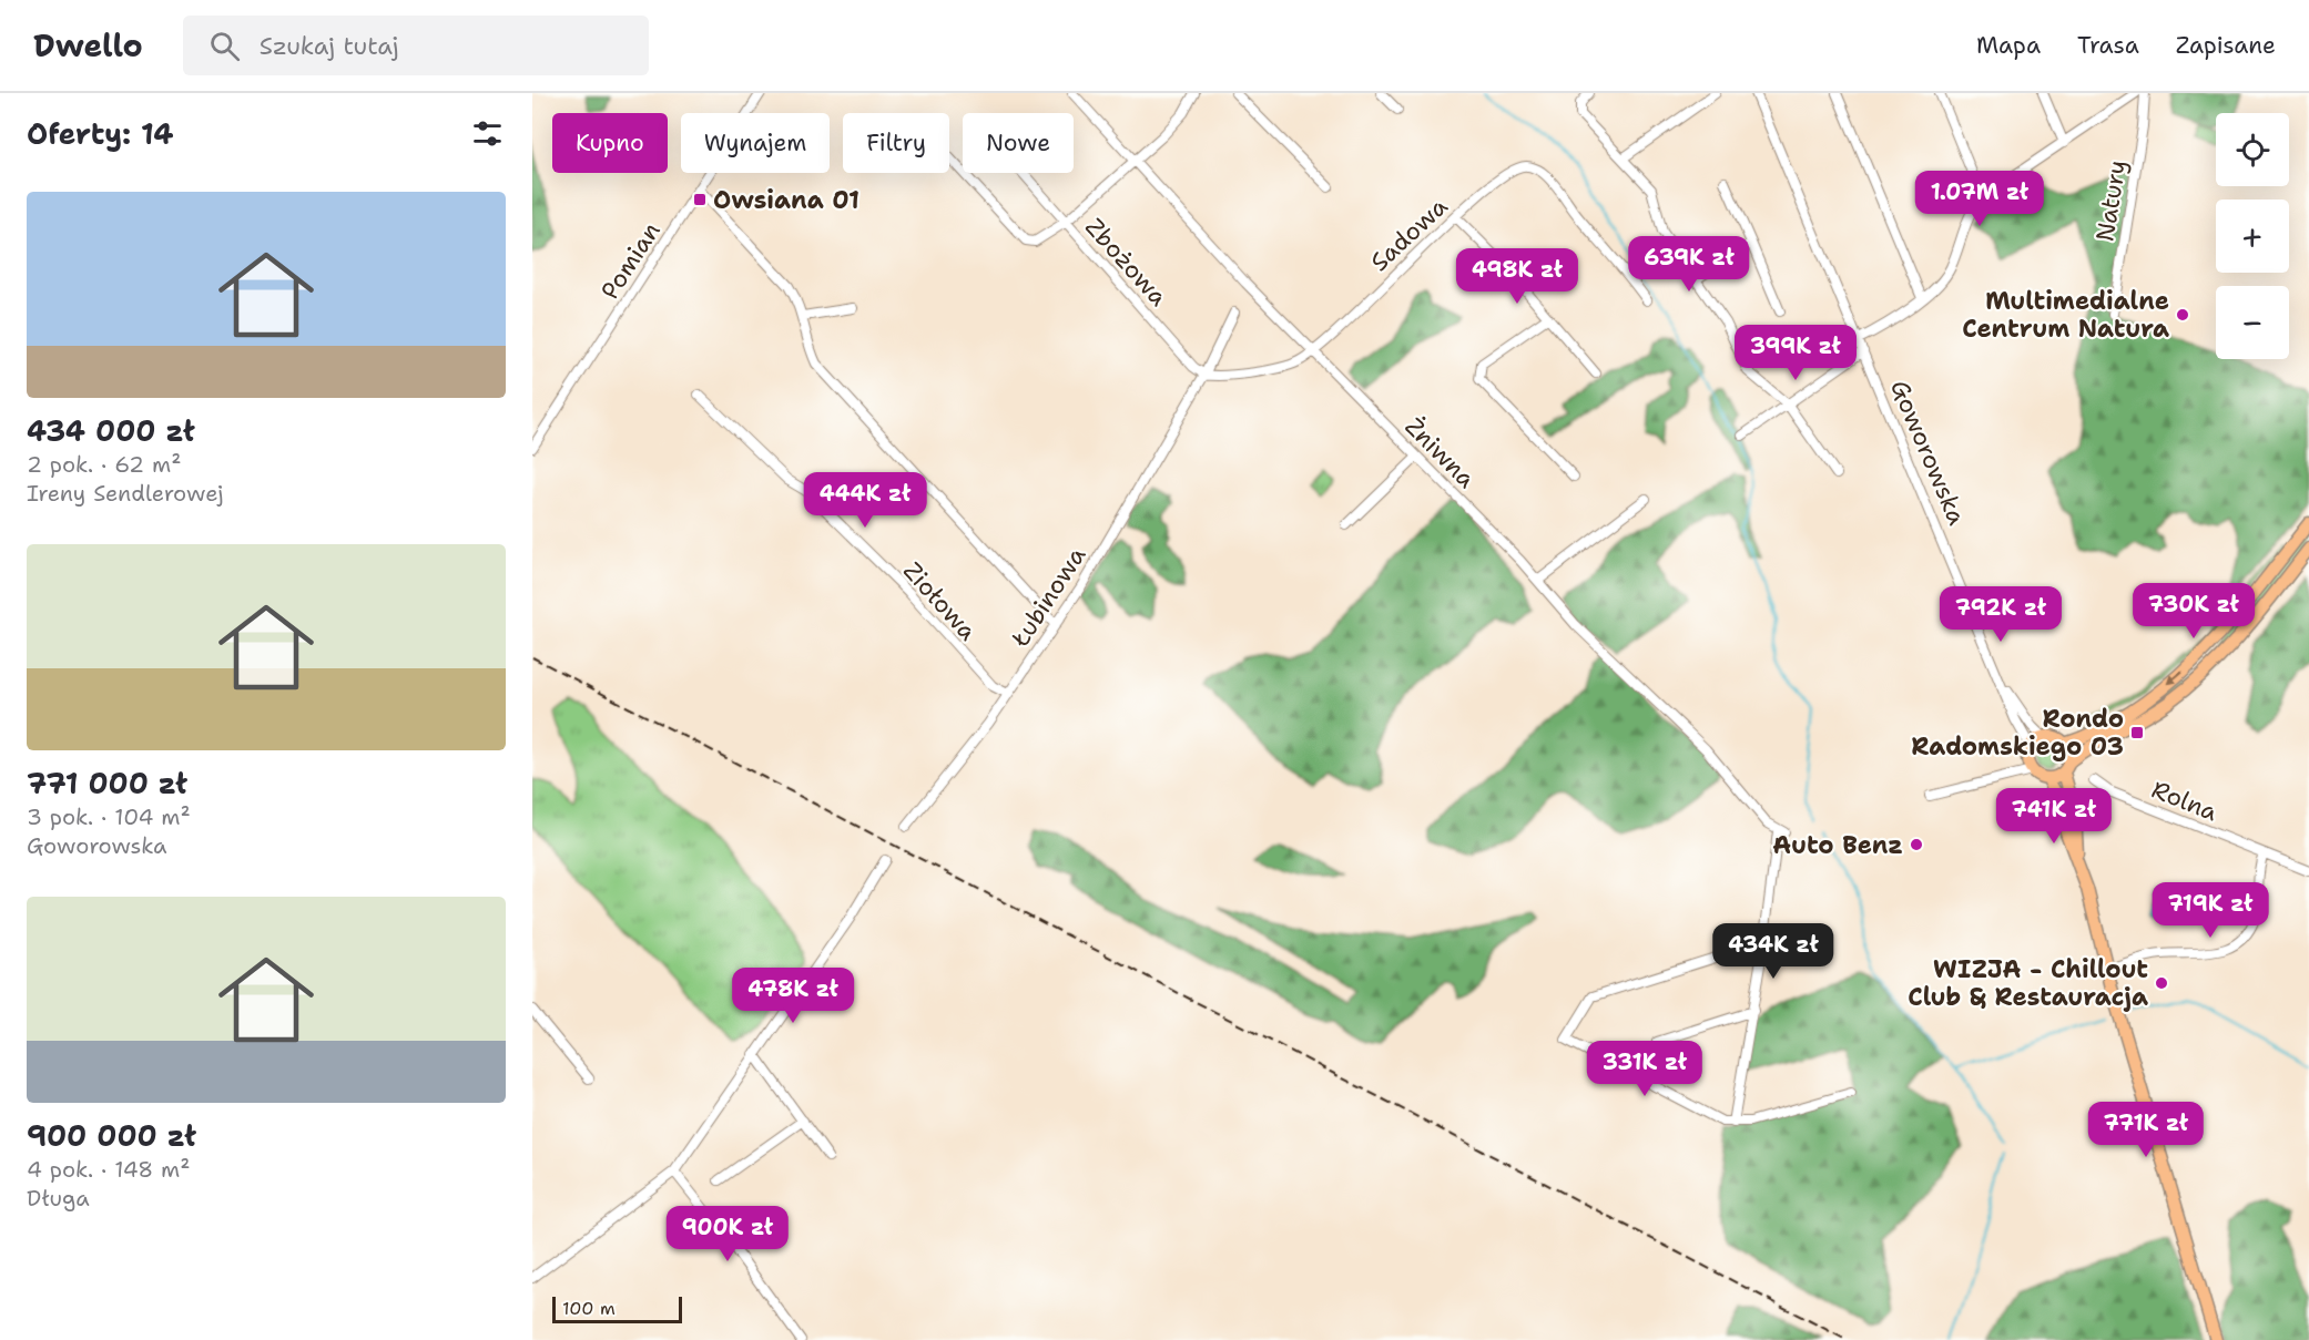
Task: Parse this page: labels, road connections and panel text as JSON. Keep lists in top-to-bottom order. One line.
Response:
{"streets":{"street":["Natury","Sadowa","Pomian","Zbożowa","Żniwna","Goworowska","Łubinowa","Ziołowa","Rolna"]},"crossings":[["Sadowa","Zbożowa"],["Sadowa","Żniwna"],["Sadowa","Łubinowa"],["Zbożowa","Łubinowa"],["Łubinowa","Ziołowa"]],"places":{"transit":["Owsiana 01","Rondo Radomskiego 03"],"other":["Multimedialne Centrum Natura","Auto Benz","WIZJA - Chillout Club & Restauracja"]},"scale_bar":"100 m","page":{"header":"Dwello","search":"Szukaj tutaj","nav":["Mapa","Trasa","Zapisane"],"heading":"Oferty: 14","map_buttons":["+","−"],"chip":["Kupno","Wynajem","Filtry","Nowe"],"price":["1.07M zł","639K zł","498K zł","399K zł","444K zł","730K zł","792K zł","741K zł","719K zł","434K zł","478K zł","331K zł","771K zł","900K zł"],"list":[{"name":"434 000 zł","note":"2 pok. · 62 m² · Ireny Sendlerowej"},{"name":"771 000 zł","note":"3 pok. · 104 m² · Goworowska"},{"name":"900 000 zł","note":"4 pok. · 148 m² · Długa"}],"scale":"100 m"}}
